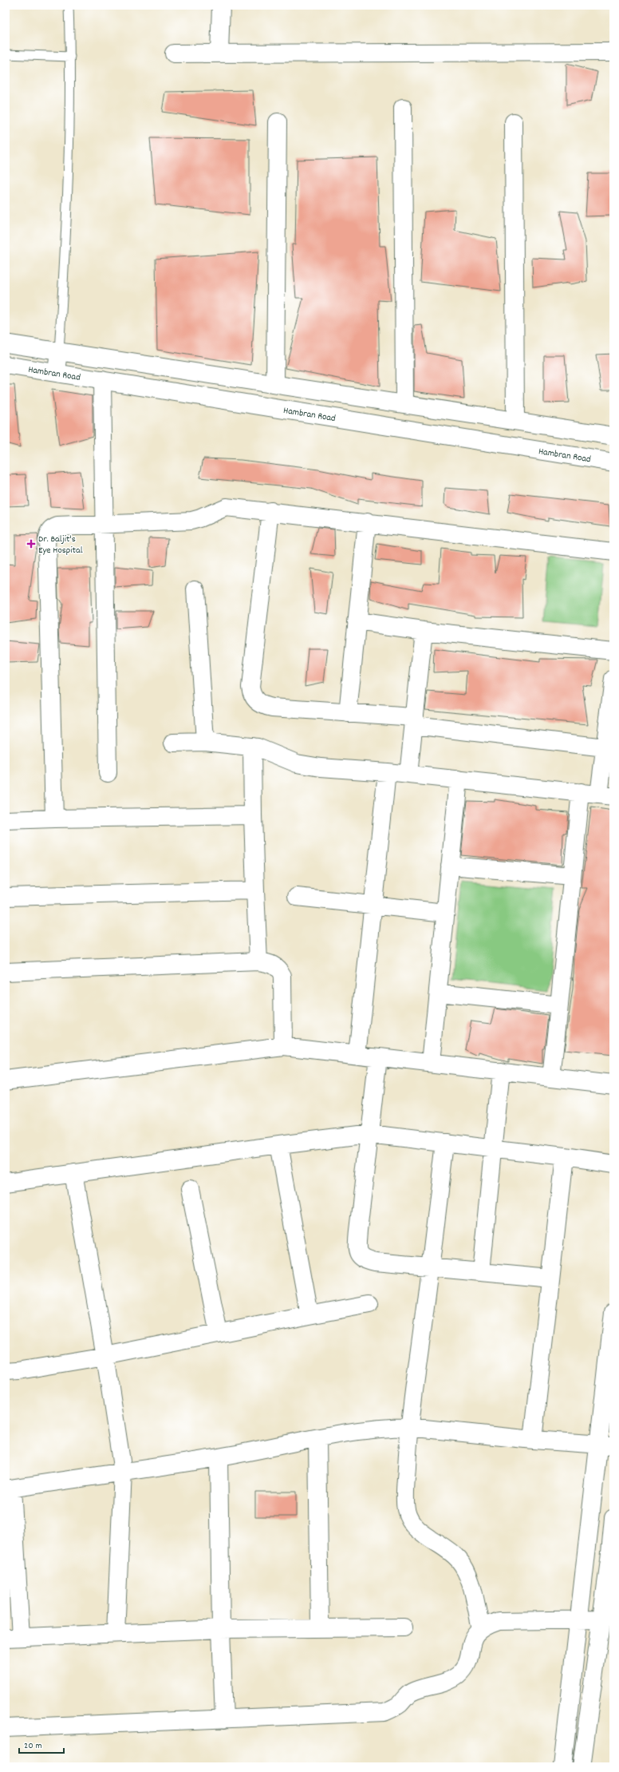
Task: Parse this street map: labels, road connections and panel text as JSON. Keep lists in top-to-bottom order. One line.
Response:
{"streets":{"street":["Hambran Road"]},"places":{"health":["Dr. Baljit's Eye Hospital"]},"scale_bar":"20 m"}
